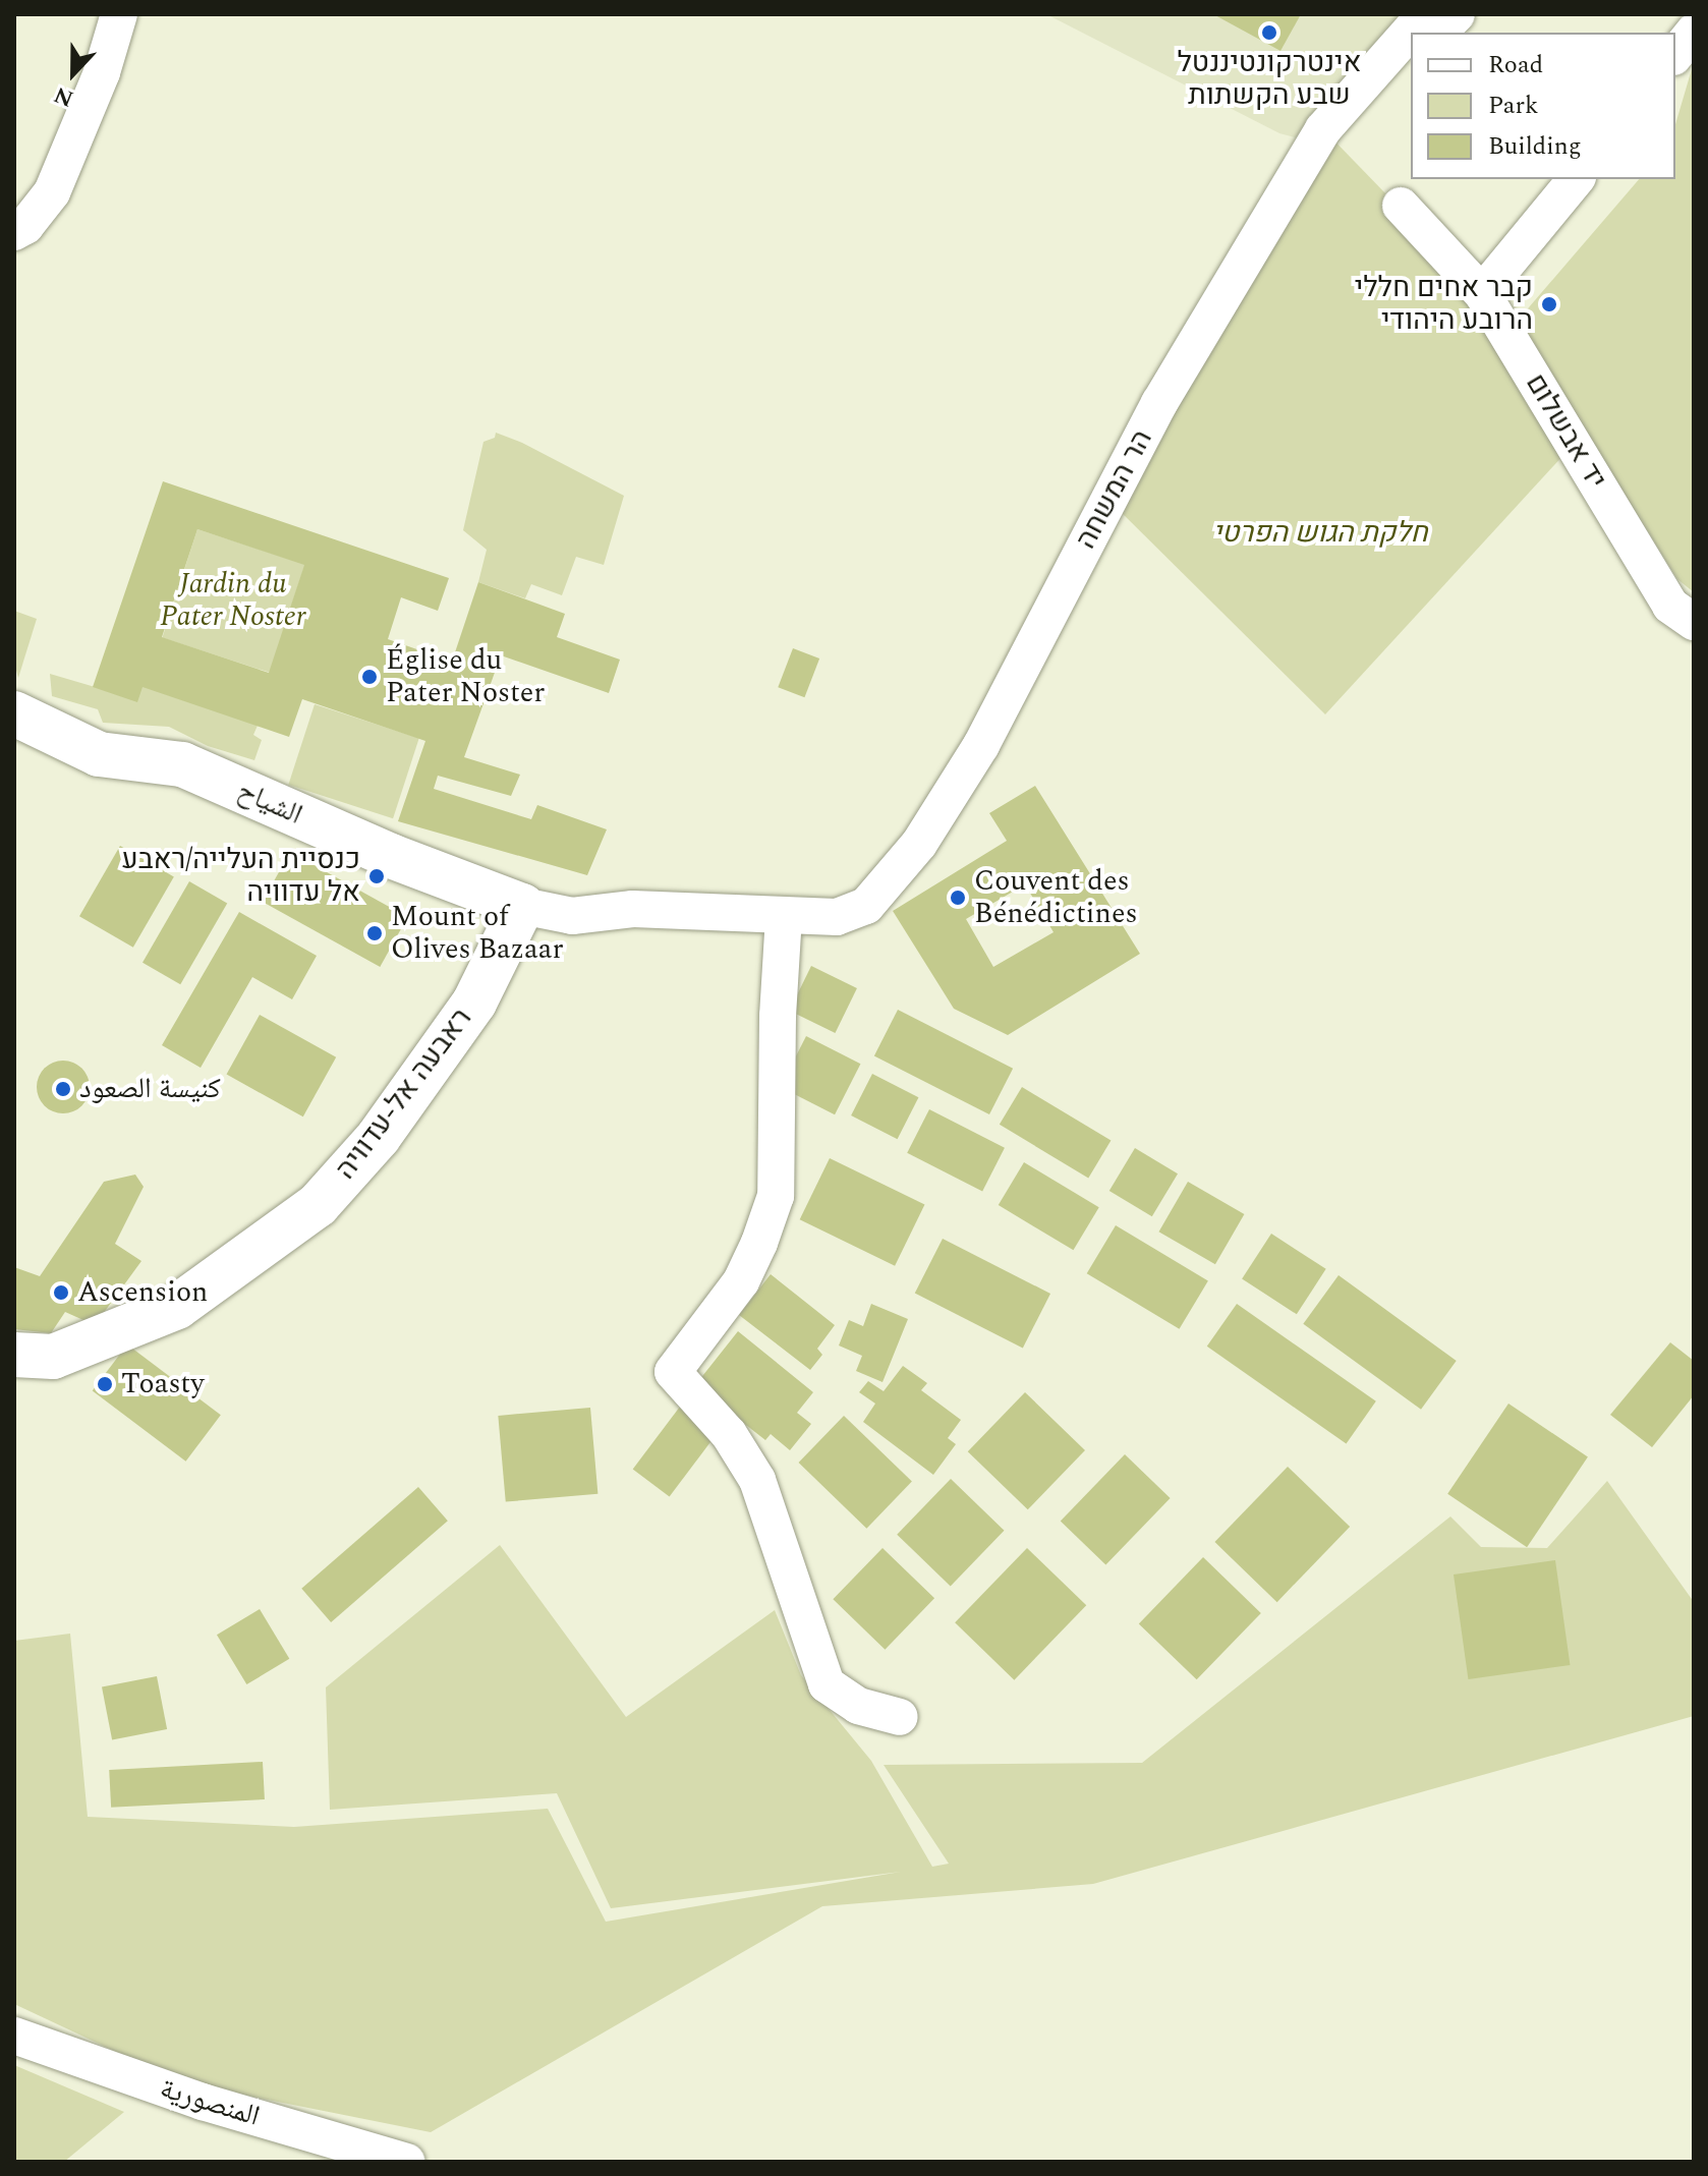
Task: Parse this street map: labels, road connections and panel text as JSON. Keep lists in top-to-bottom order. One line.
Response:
{"streets":{"street":["יד אבשלום","הר המשחה","الشياح","ראבעה אל-עדוויה","المنصورية"]},"crossings":[["الشياح","ראבעה אל-עדוויה"]],"parks":["חלקת הגוש הפרטי","Jardin du Pater Noster"],"places":["אינטרקונטיננטל שבע הקשתות","קבר אחים חללי הרובע היהודי","Église du Pater Noster","כנסיית העלייה/ראבע אל עדוויה","Couvent des Bénédictines","Mount of Olives Bazaar","كنيسة الصعود","Ascension","Toasty"],"legend":["Road","Park","Building"],"north":"bottom"}
